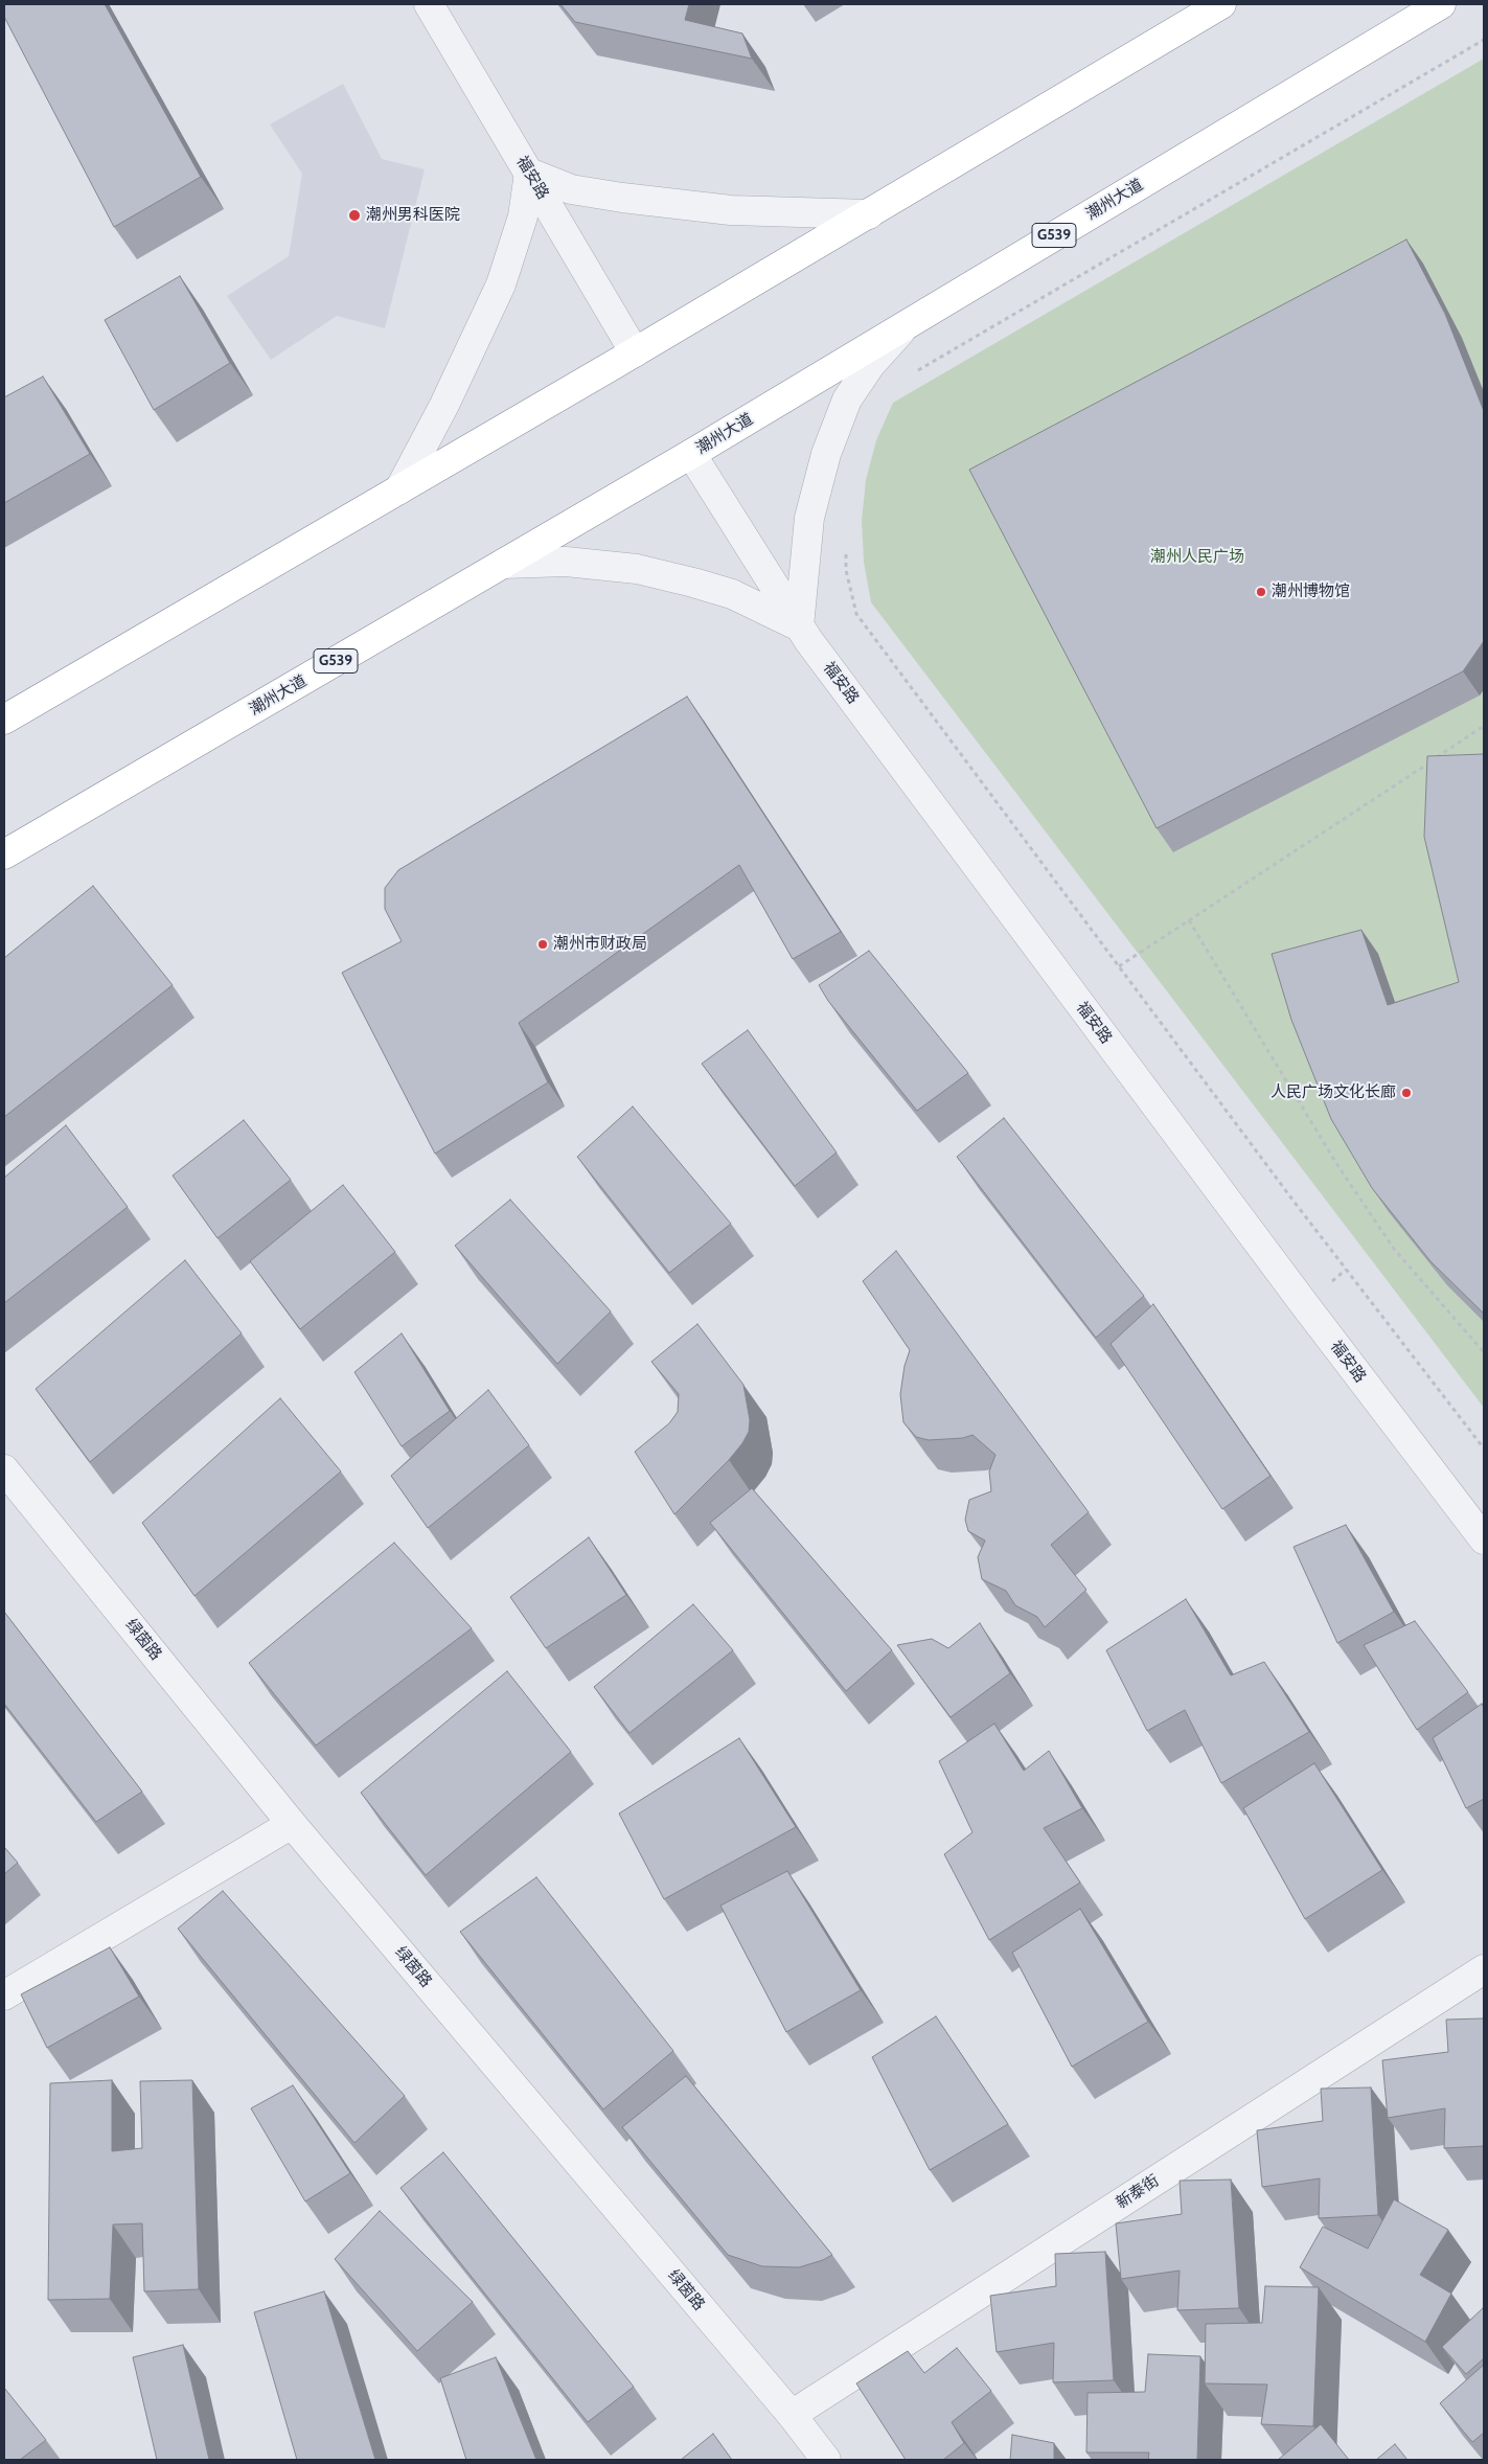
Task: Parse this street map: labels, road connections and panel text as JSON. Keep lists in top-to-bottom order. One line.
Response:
{"streets":{"highway":["潮州大道","G539"],"street":["福安路","绿茵路","新泰街"]},"crossings":[["福安路","潮州大道"],["绿茵路","新泰街"]],"parks":["潮州人民广场"],"places":["潮州男科医院","潮州博物馆","潮州市财政局","人民广场文化长廊"]}
